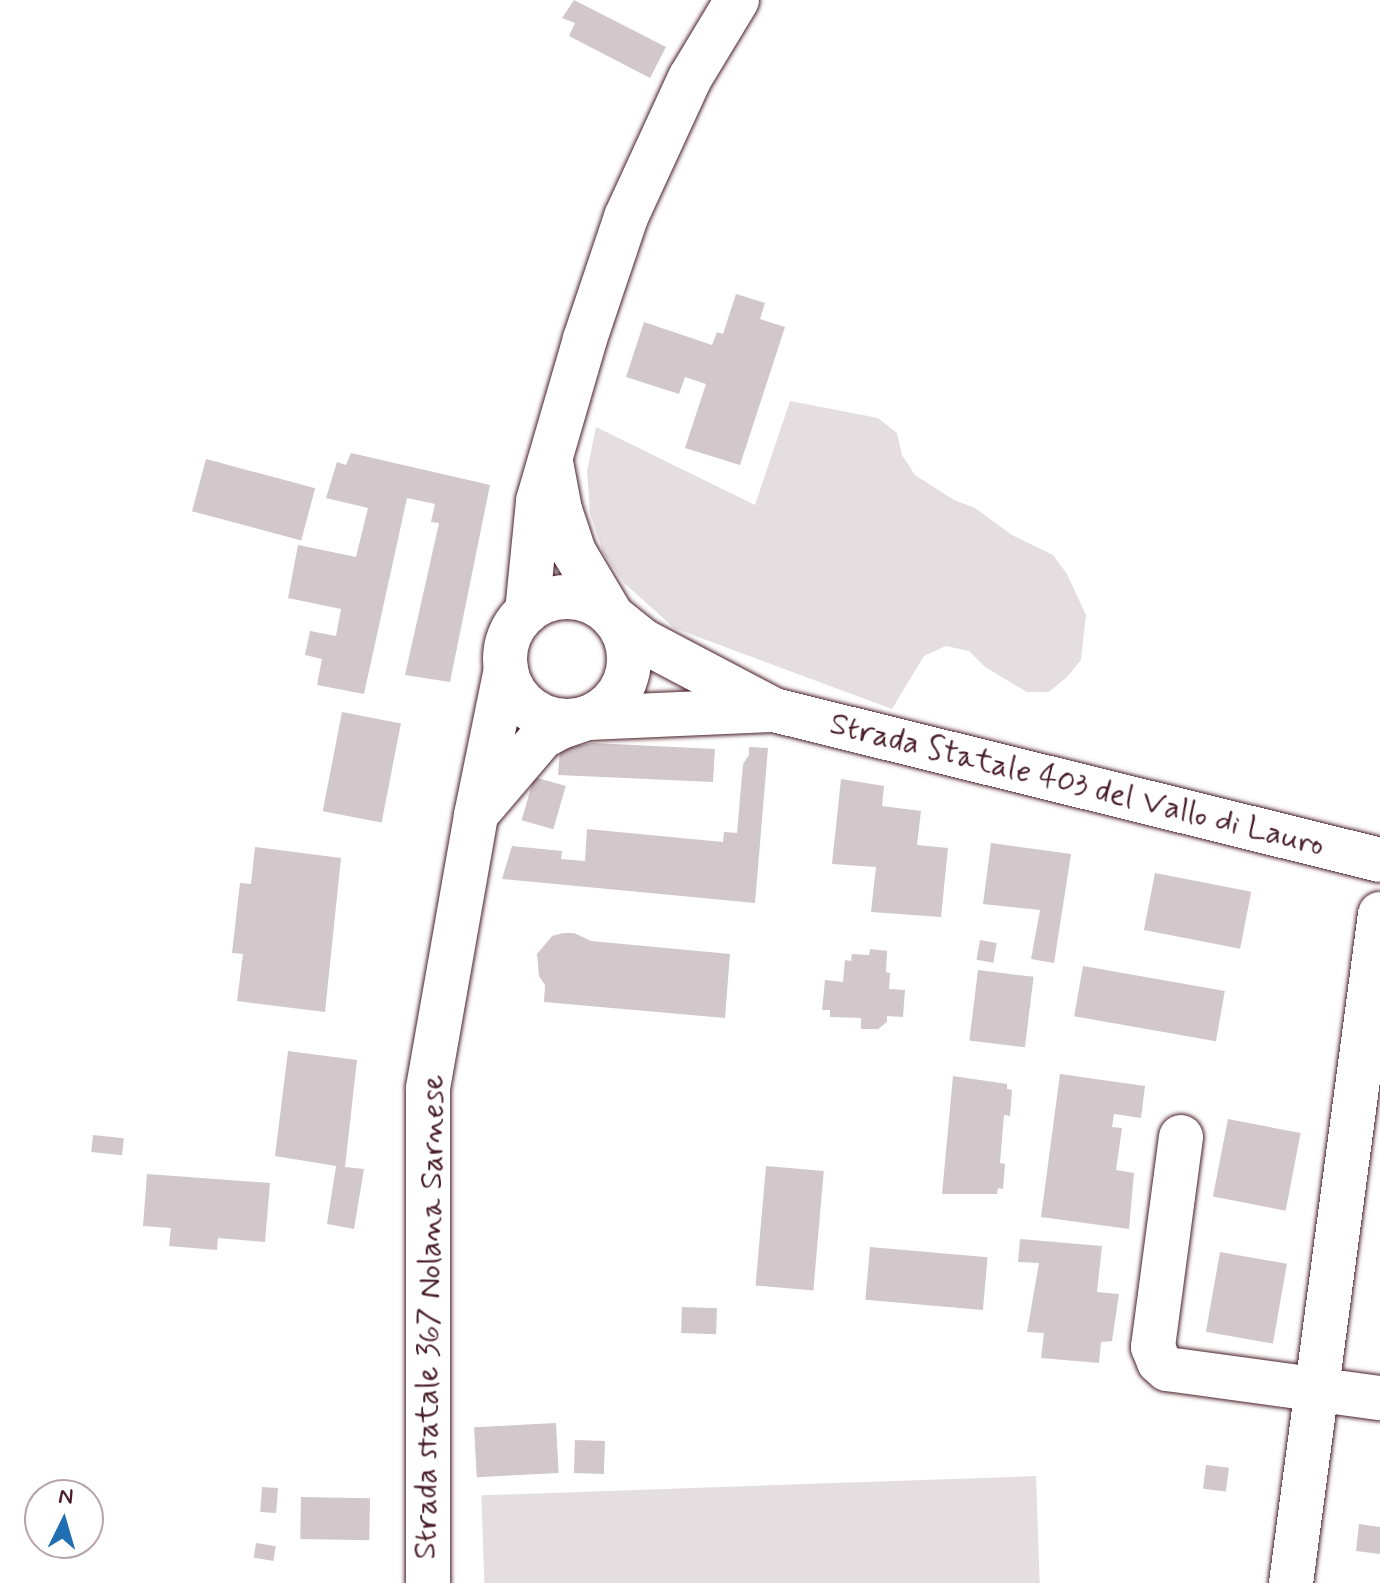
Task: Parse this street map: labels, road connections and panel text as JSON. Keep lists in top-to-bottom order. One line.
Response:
{"streets":{"main road":["Strada Statale 403 del Vallo di Lauro","Strada statale 367 Nolana Sarnese"]},"crossings":[["Strada Statale 403 del Vallo di Lauro","Strada statale 367 Nolana Sarnese"]],"north":"top"}
